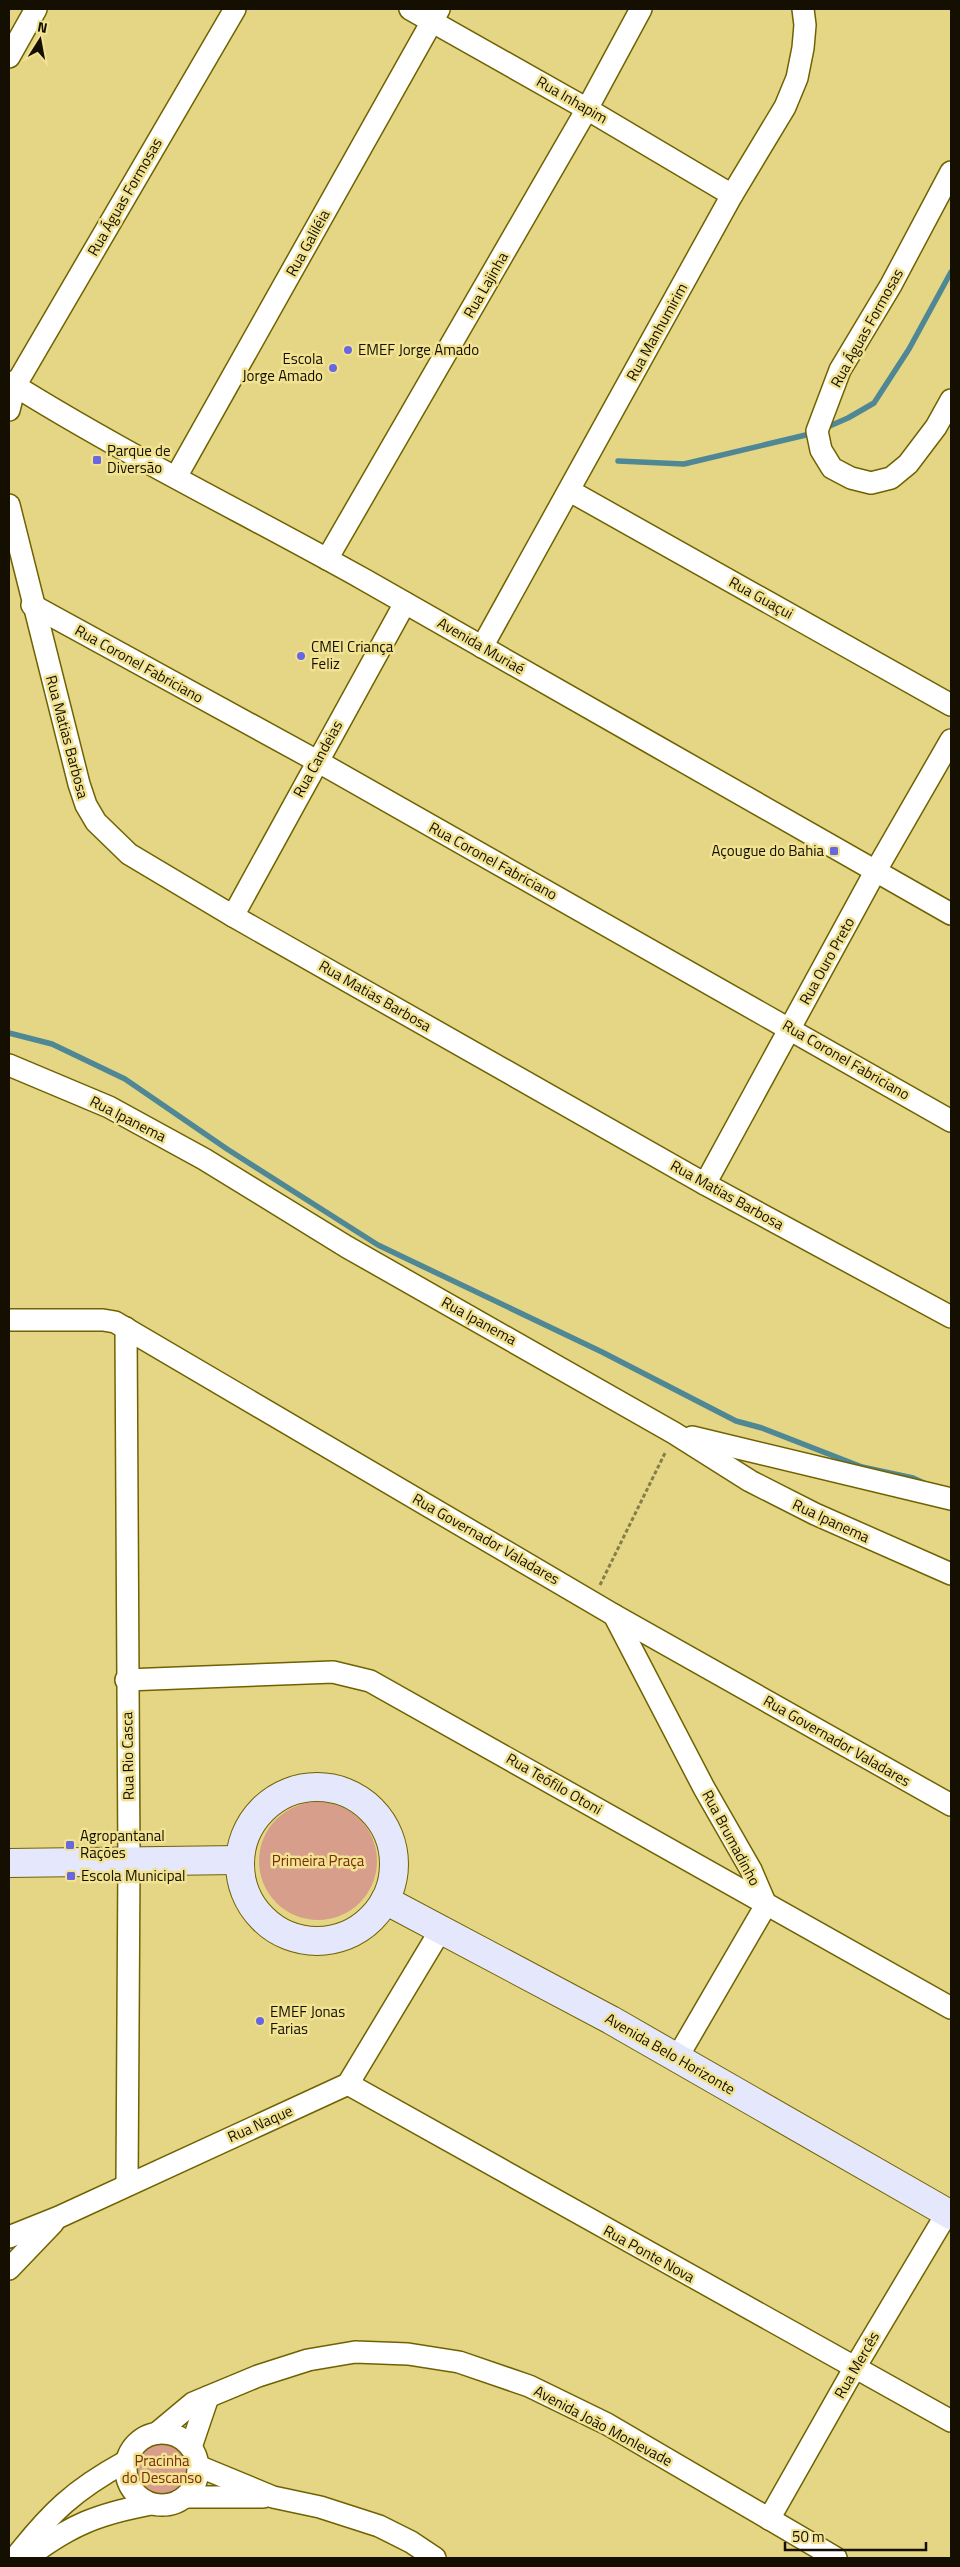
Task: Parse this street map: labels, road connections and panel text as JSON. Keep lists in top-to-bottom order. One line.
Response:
{"streets":{"street":["Rua Inhapim","Rua Águas Formosas","Rua Galiléia","Rua Lajinha","Rua Manhumirim","Rua Guaçui","Avenida Muriaé","Rua Coronel Fabriciano","Rua Matias Barbosa","Rua Candeias","Rua Ouro Preto","Rua Ipanema","Rua Governador Valadares","Rua Rio Casca","Rua Teófilo Otoni","Rua Brumadinho","Avenida Belo Horizonte","Rua Naque","Rua Ponte Nova","Rua Mercês","Avenida João Monlevade"]},"crossings":[["Rua Inhapim","Rua Galiléia"],["Rua Inhapim","Rua Lajinha"],["Rua Inhapim","Rua Manhumirim"],["Rua Águas Formosas","Avenida Muriaé"],["Rua Galiléia","Avenida Muriaé"],["Rua Lajinha","Avenida Muriaé"],["Rua Manhumirim","Rua Guaçui"],["Rua Manhumirim","Avenida Muriaé"],["Avenida Muriaé","Rua Candeias"],["Avenida Muriaé","Rua Ouro Preto"],["Rua Coronel Fabriciano","Rua Matias Barbosa"],["Rua Coronel Fabriciano","Rua Candeias"],["Rua Coronel Fabriciano","Rua Ouro Preto"],["Rua Matias Barbosa","Rua Candeias"],["Rua Matias Barbosa","Rua Ouro Preto"],["Rua Governador Valadares","Rua Rio Casca"],["Rua Governador Valadares","Rua Brumadinho"],["Rua Rio Casca","Rua Teófilo Otoni"],["Rua Rio Casca","Rua Naque"],["Rua Teófilo Otoni","Rua Brumadinho"],["Avenida Belo Horizonte","Rua Mercês"],["Rua Naque","Rua Ponte Nova"],["Rua Ponte Nova","Rua Mercês"],["Rua Mercês","Avenida João Monlevade"]],"parks":["Primeira Praça","Pracinha do Descanso"],"places":{"other":["EMEF Jorge Amado","Escola Jorge Amado","CMEI Criança Feliz","EMEF Jonas Farias"],"transit":["Parque de Diversão","Açougue do Bahia","Agropantanal Rações","Escola Municipal"]},"scale_bar":"50 m","north":"top"}
